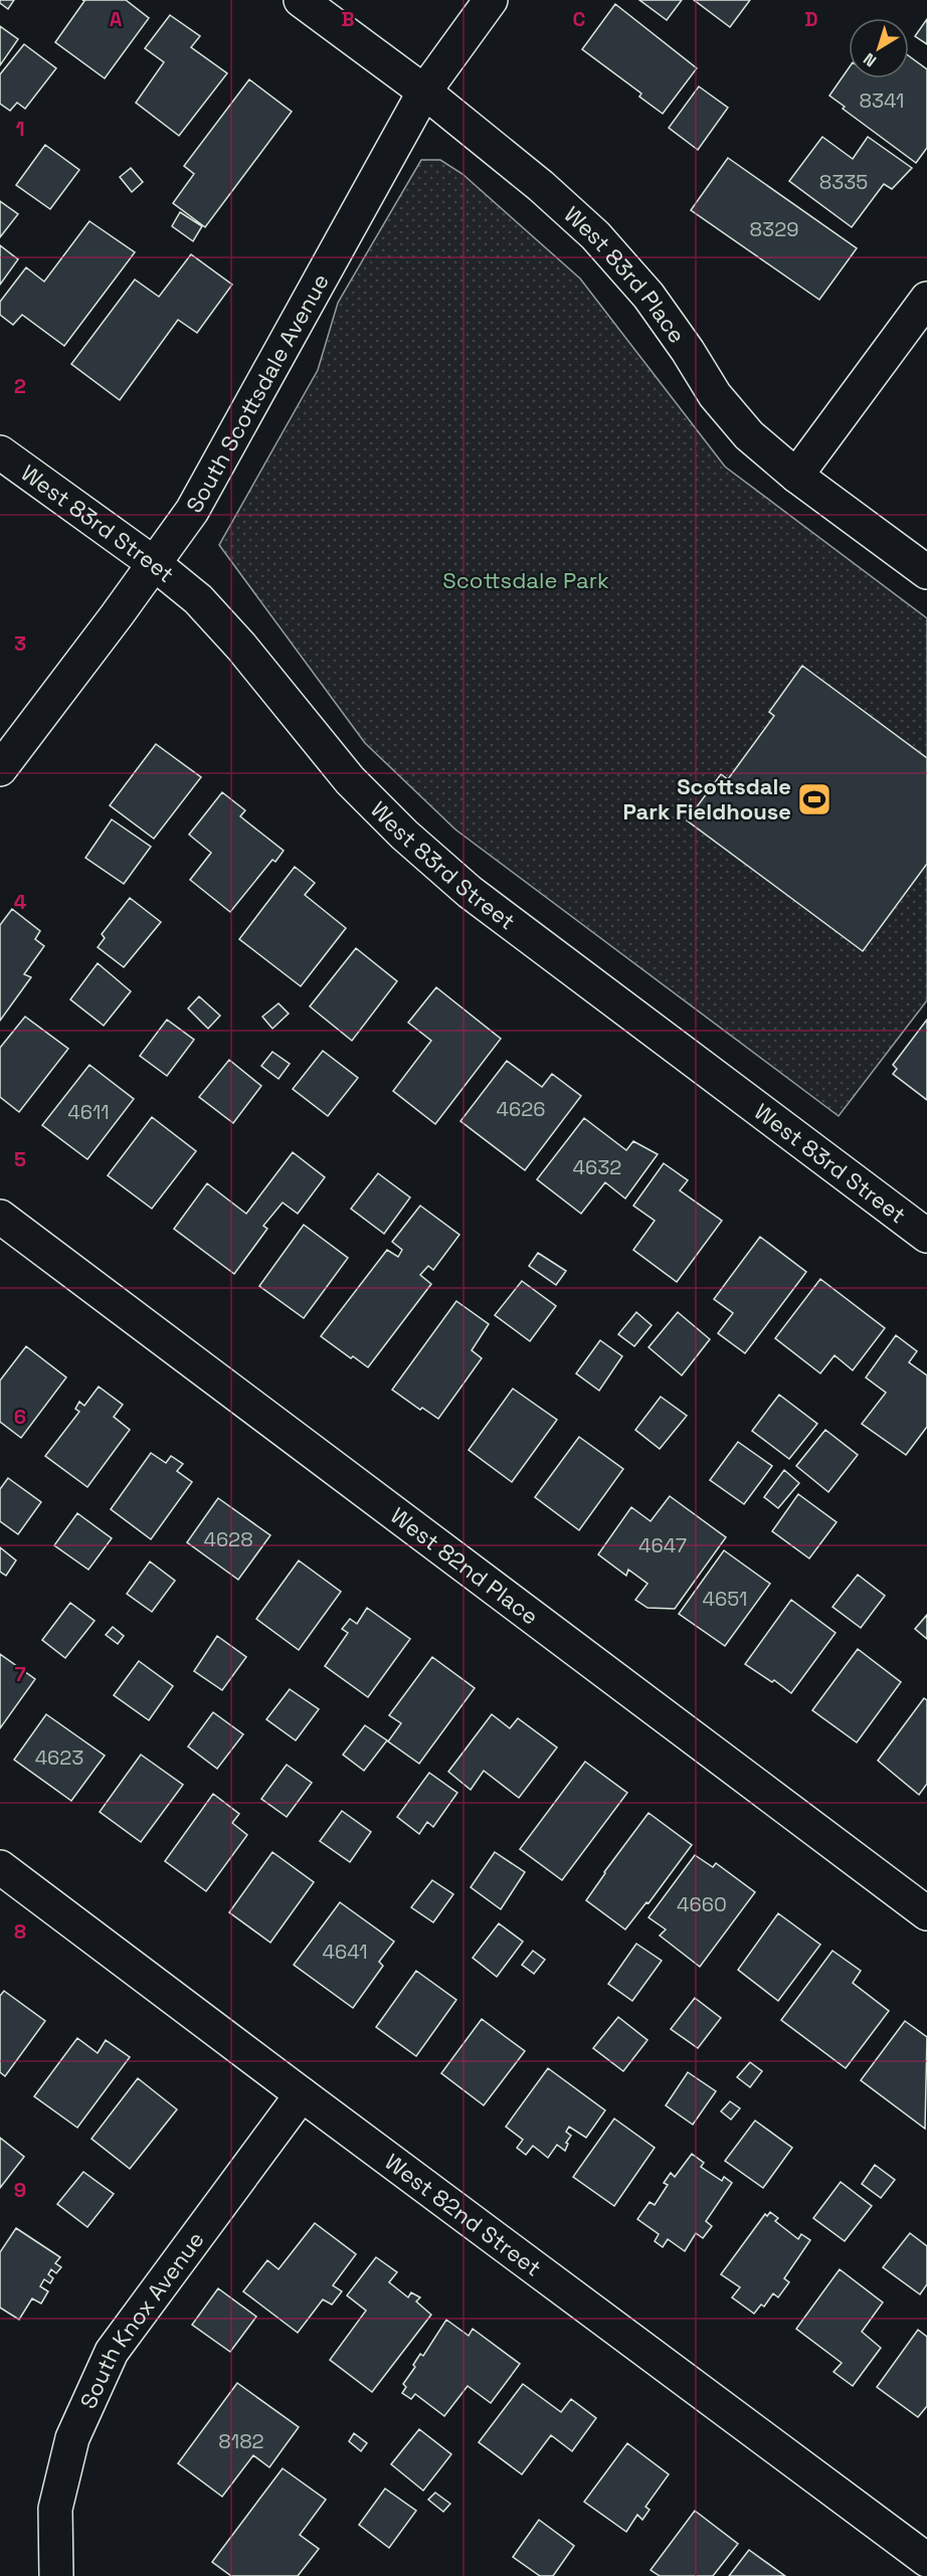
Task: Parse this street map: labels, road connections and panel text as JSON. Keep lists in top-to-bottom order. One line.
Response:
{"streets":{"street":["West 83rd Place","South Scottsdale Avenue","West 83rd Street","West 82nd Place","West 82nd Street","South Knox Avenue"]},"crossings":[["West 83rd Place","South Scottsdale Avenue"],["South Scottsdale Avenue","West 83rd Street"],["West 82nd Street","South Knox Avenue"]],"parks":["Scottsdale Park"],"places":{"sports":["Scottsdale Park Fieldhouse"]},"house_numbers":["8341","8335","8329","4626","4611","4632","4628","4647","4651","4623","4660","4641","8182"],"north":"bottom left","grid":{"columns":["A","B","C","D"],"rows":["1","2","3","4","5","6","7","8","9"]}}
